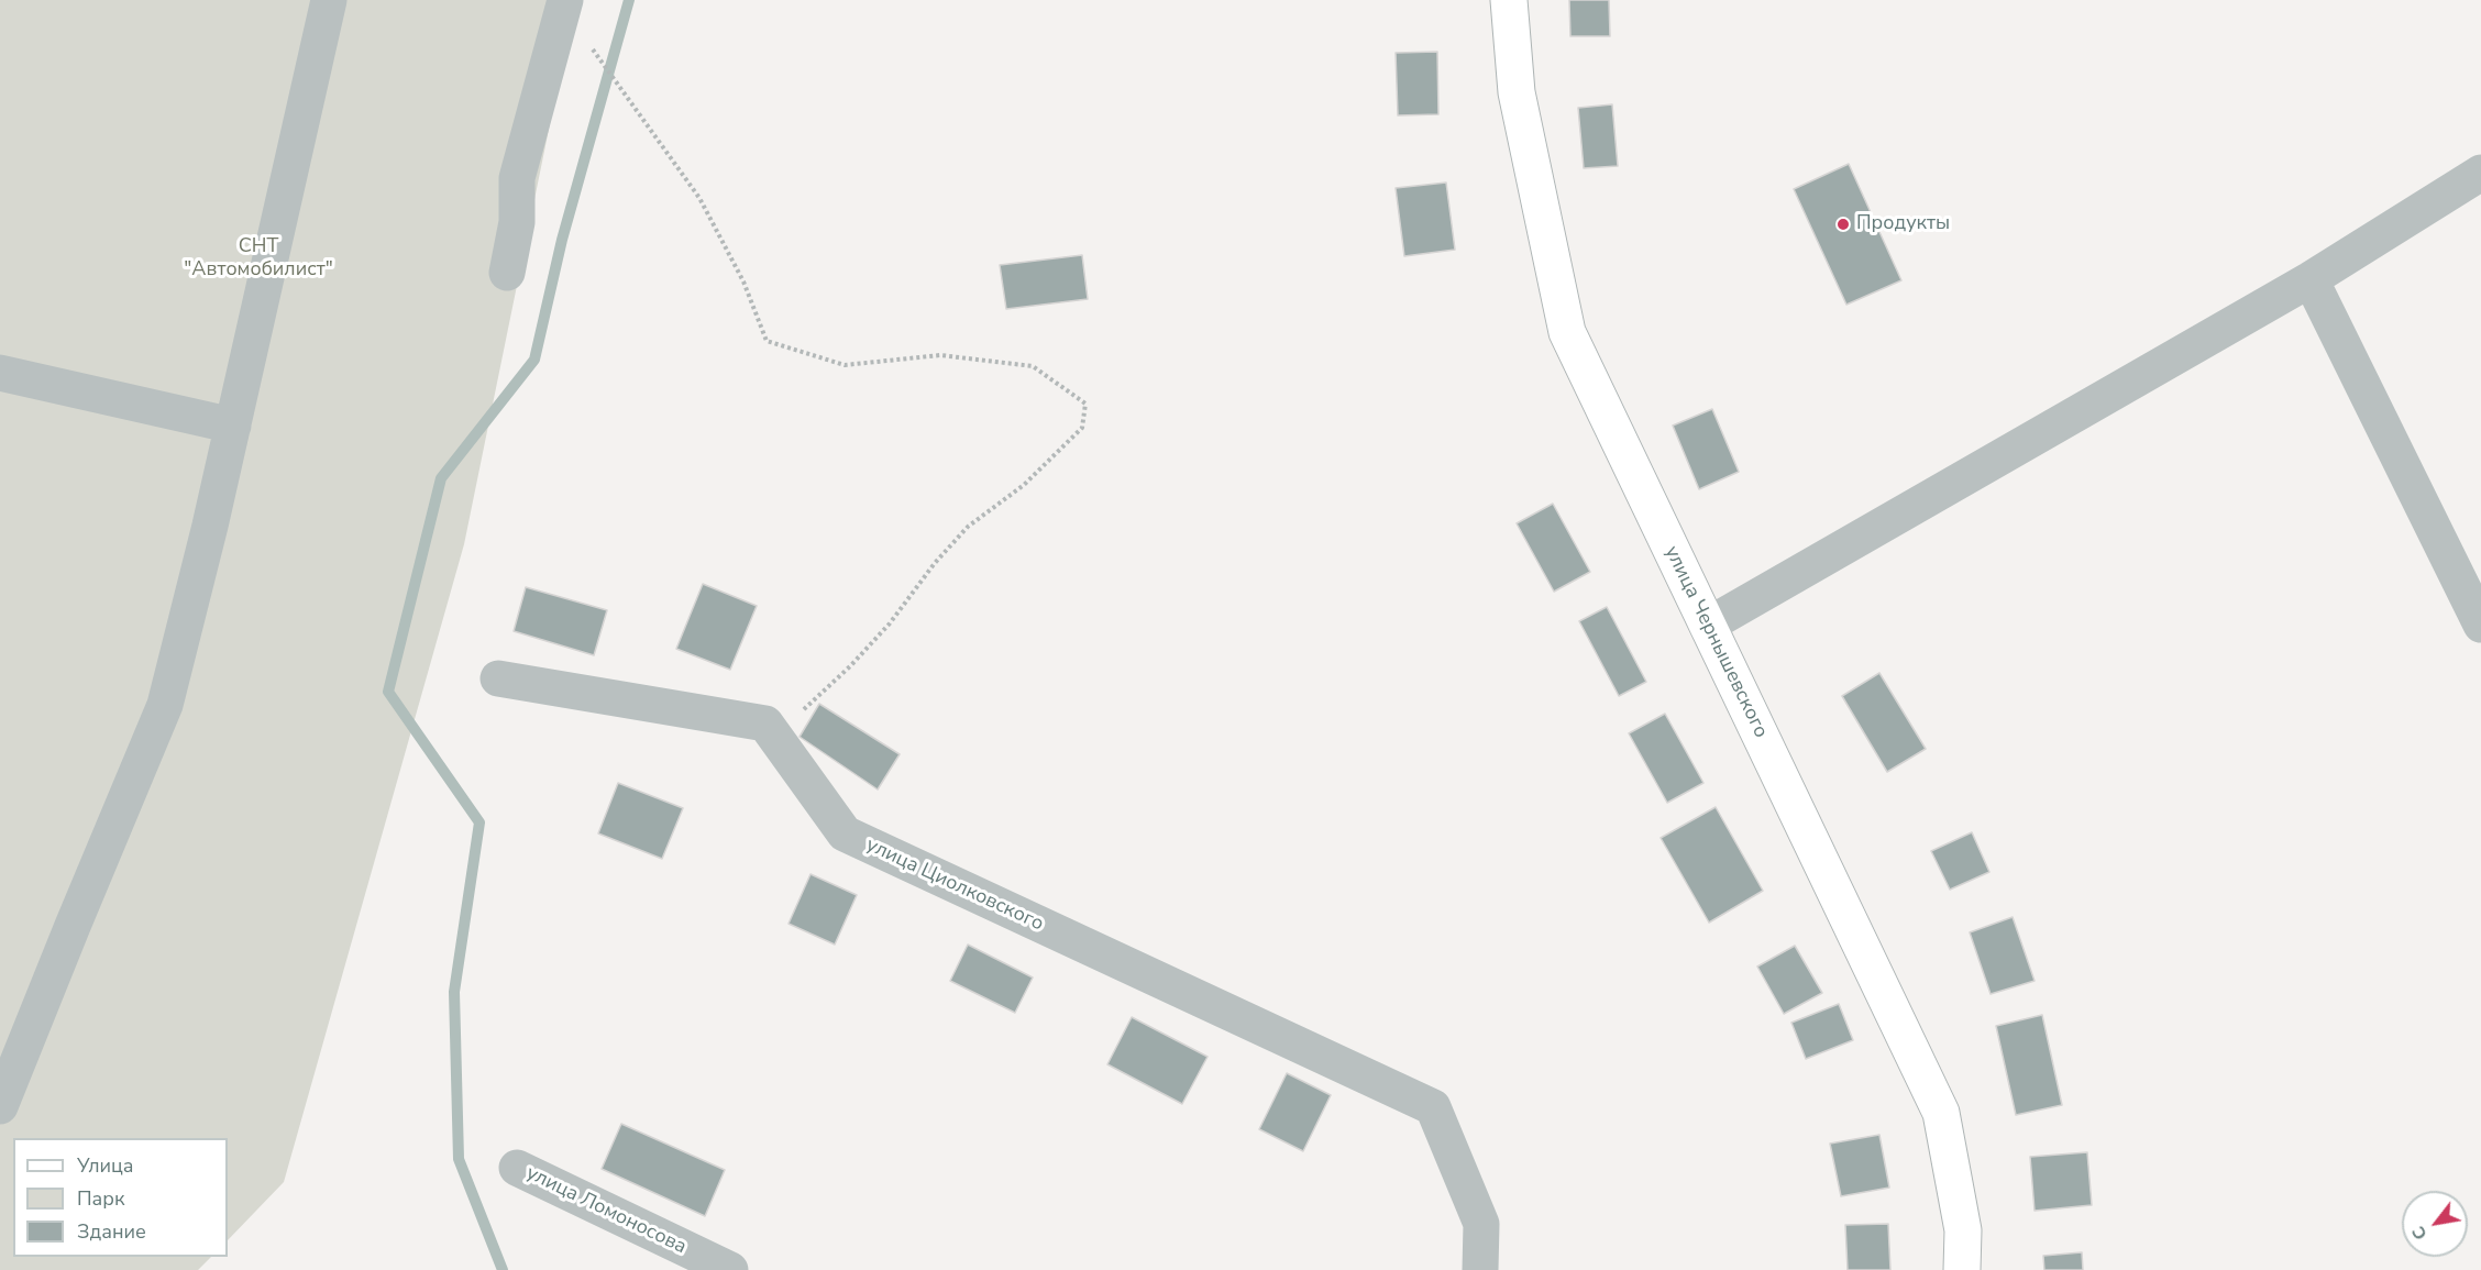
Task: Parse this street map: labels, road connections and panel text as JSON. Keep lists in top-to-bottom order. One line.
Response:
{"streets":{"main road":["улица Чернышевского"],"street":["улица Циолковского","улица Ломоносова"]},"parks":["СНТ \"Автомобилист\""],"places":["Продукты"],"legend":["Улица","Парк","Здание"],"north":"bottom left"}
